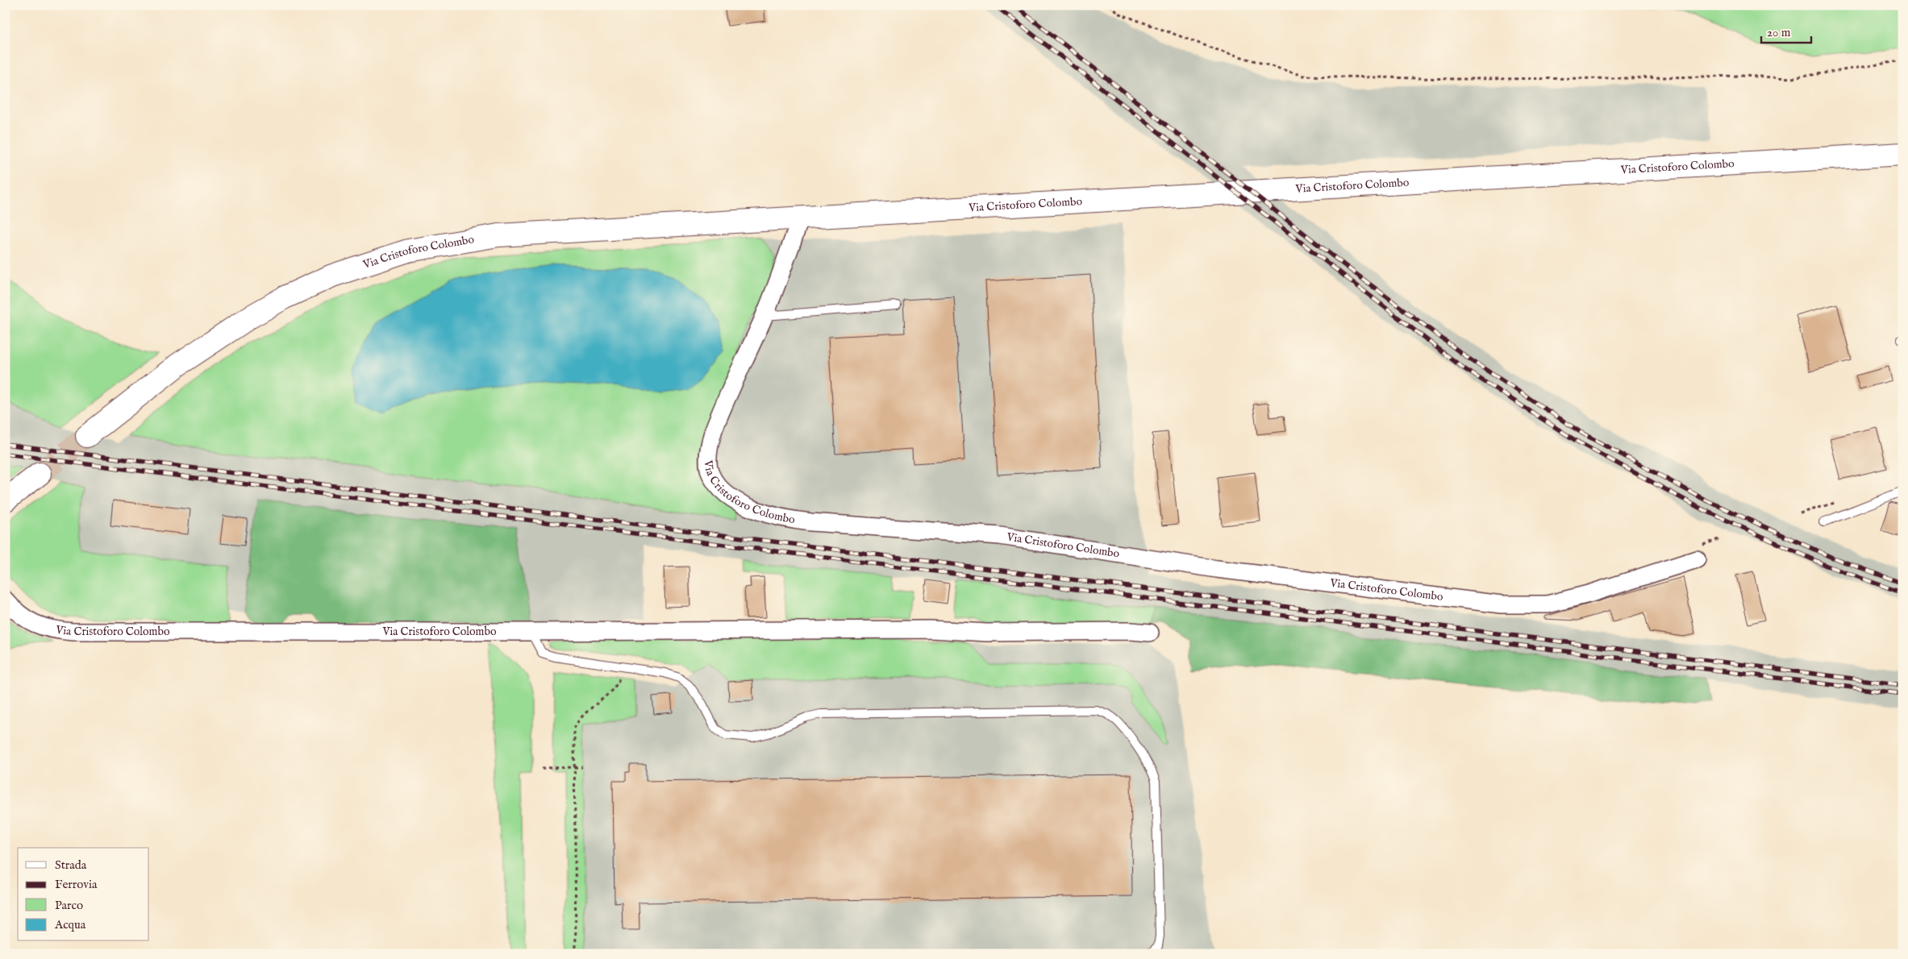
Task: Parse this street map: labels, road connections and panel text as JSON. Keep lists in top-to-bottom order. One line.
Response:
{"streets":{"main road":["Via Cristoforo Colombo"]},"legend":["Strada","Ferrovia","Parco","Acqua"],"scale_bar":"20 m"}
